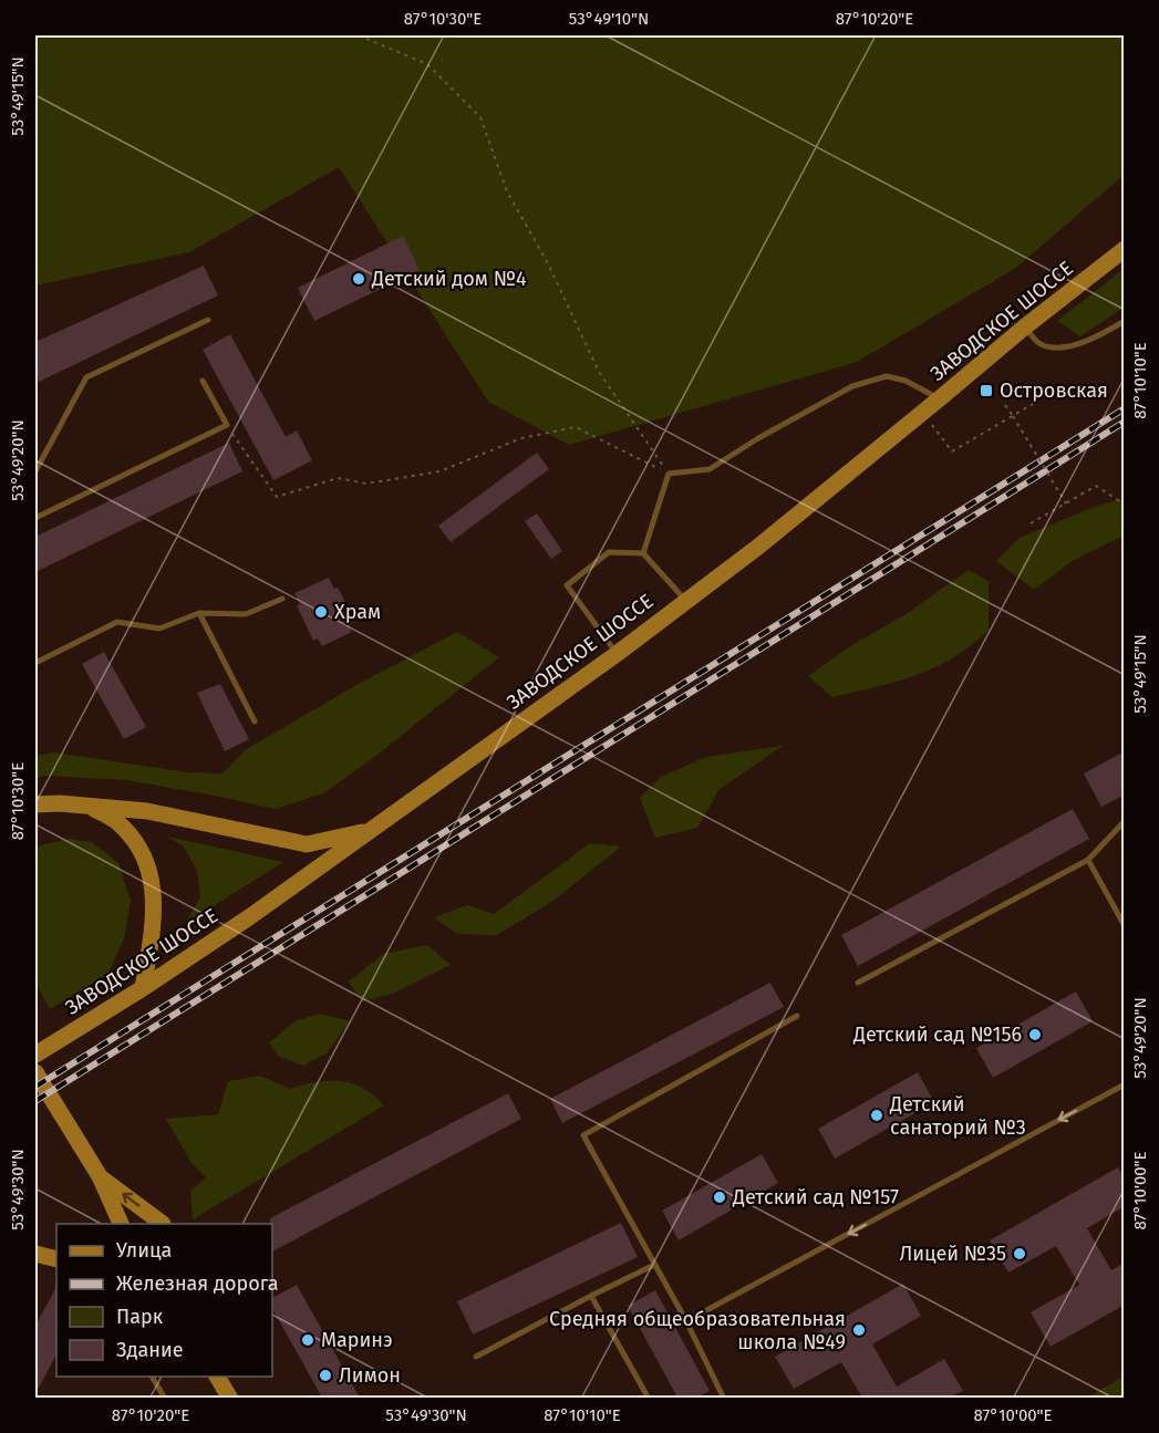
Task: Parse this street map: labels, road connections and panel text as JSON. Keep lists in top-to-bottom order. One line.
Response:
{"streets":{"main road":["ЗАВОДСКОЕ ШОССЕ"]},"places":{"other":["Детский дом №4","Храм","Детский сад №156","Детский санаторий №3","Детский сад №157","Лицей №35","Средняя общеобразовательная школа №49","Маринэ","Лимон"],"transit":["Островская"]},"legend":["Улица","Железная дорога","Парк","Здание"],"coordinates":["87°10'30\"E","53°49'10\"N","87°10'20\"E","53°49'15\"N","87°10'10\"E","53°49'20\"N","53°49'30\"N","87°10'00\"E"]}
